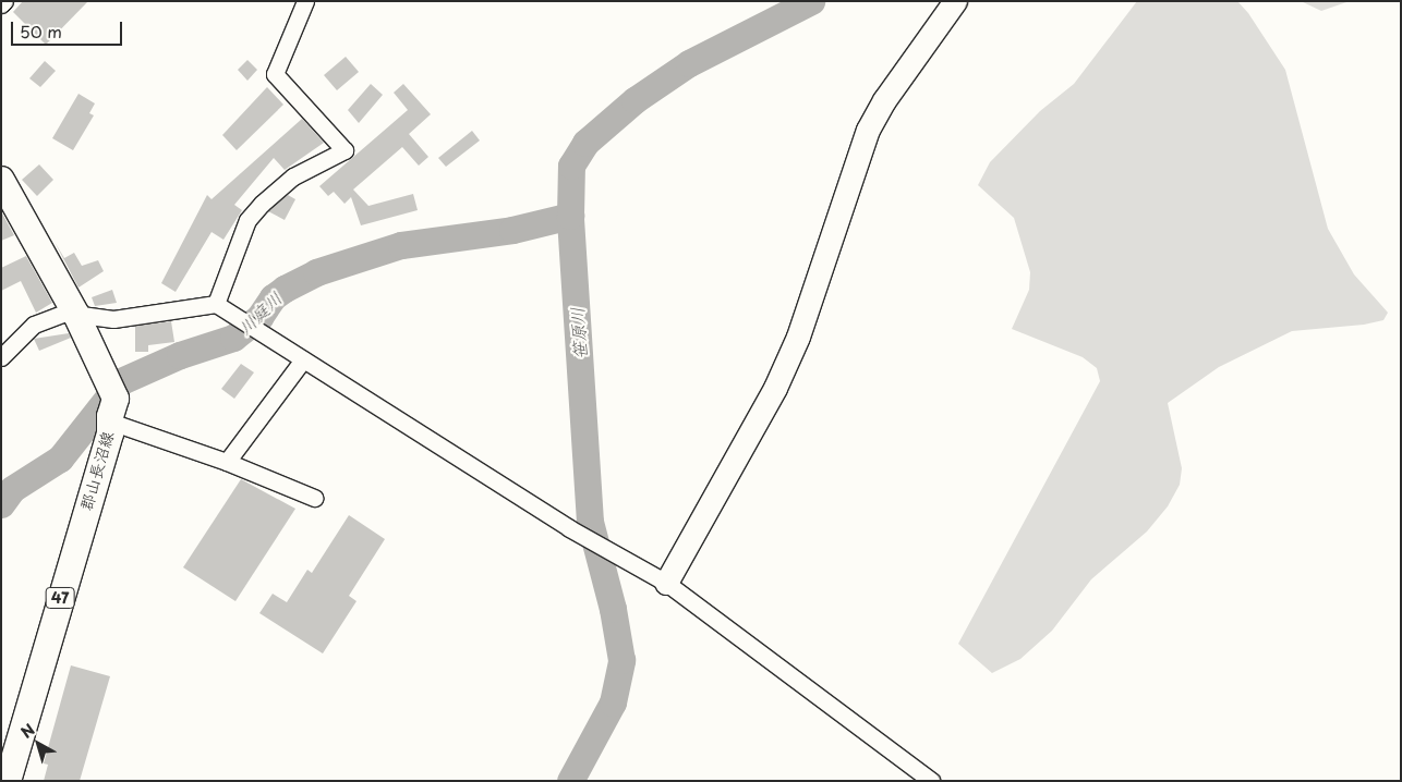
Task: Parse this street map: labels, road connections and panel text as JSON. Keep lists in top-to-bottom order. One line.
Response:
{"streets":{"main road":["郡山長沼線","47"]},"water":["川庭川","笹原川"],"scale_bar":"50 m","north":"top left"}
